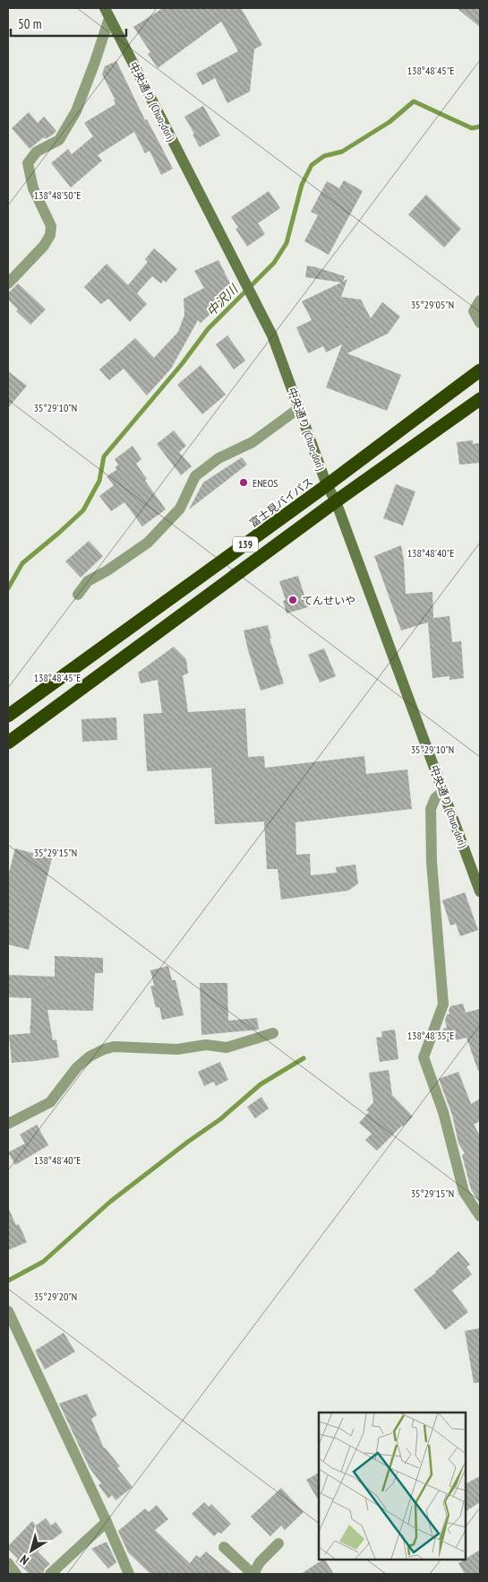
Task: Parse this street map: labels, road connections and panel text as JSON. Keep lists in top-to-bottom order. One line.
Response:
{"streets":{"highway":["富士見バイパス","139"],"street":["中央通り (Chuo-dori)"]},"crossings":[["中央通り (Chuo-dori)","富士見バイパス"],["中央通り (Chuo-dori)","139"]],"water":["中沢川"],"places":["ENEOS","てんせいや"],"scale_bar":"50 m","north":"bottom left","coordinates":["138°48'45\"E","138°48'50\"E","35°29'05\"N","35°29'10\"N","138°48'40\"E","35°29'15\"N","138°48'35\"E","35°29'20\"N"]}
